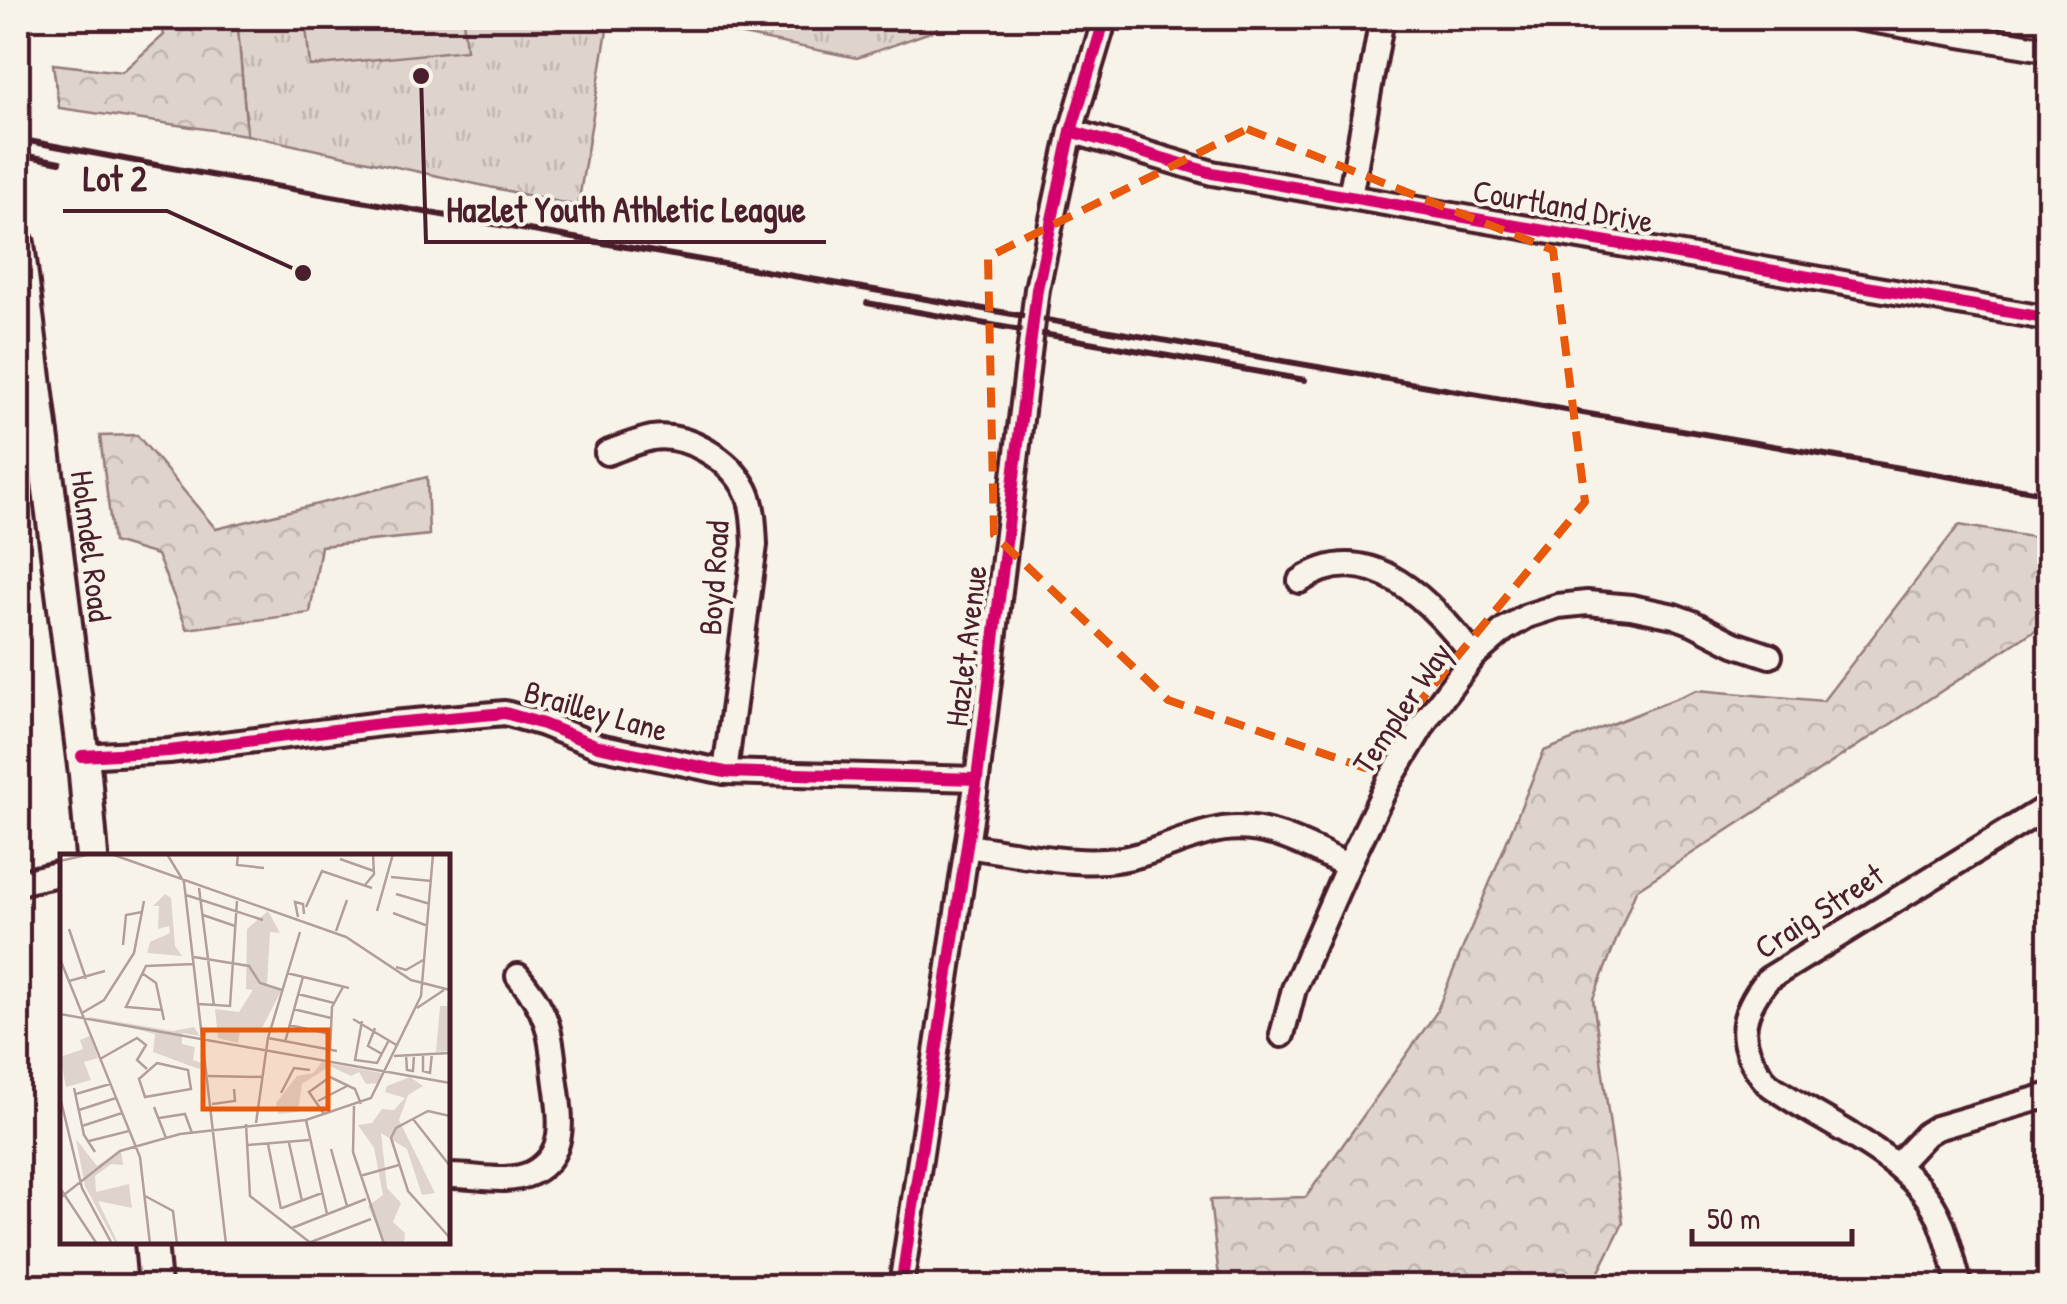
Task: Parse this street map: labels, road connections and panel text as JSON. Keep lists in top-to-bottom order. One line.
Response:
{"streets":{"main road":["Holmdel Road"],"street":["Courtland Drive","Boyd Road","Hazlet Avenue","Templer Way","Brailley Lane","Craig Street"]},"crossings":[["Courtland Drive","Hazlet Avenue"],["Holmdel Road","Brailley Lane"],["Boyd Road","Brailley Lane"],["Hazlet Avenue","Brailley Lane"]],"places":["Hazlet Youth Athletic League","Lot 2"],"scale_bar":"50 m"}
